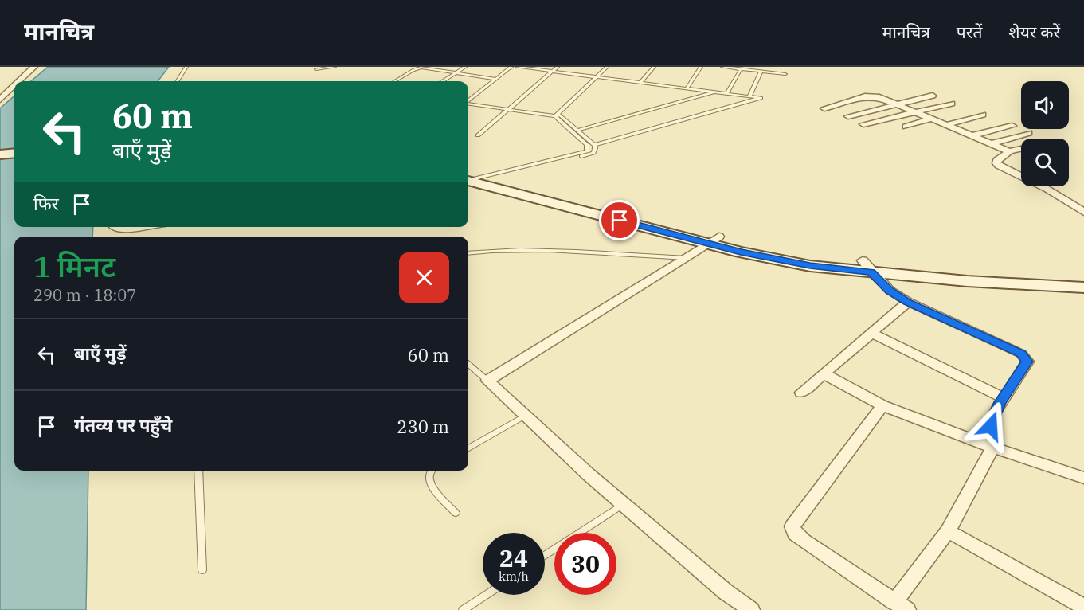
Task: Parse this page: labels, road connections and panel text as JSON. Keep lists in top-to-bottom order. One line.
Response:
{"page":{"header":"मानचित्र","nav":["मानचित्र","परतें","शेयर करें"],"turn":["60 m","बाएँ मुड़ें"],"then":"फिर","heading":["1 मिनट","290 m · 18:07"],"list":[{"name":"बाएँ मुड़ें","value":"60 m"},{"name":"गंतव्य पर पहुँचे","value":"230 m"}],"speed":"24 km/h","limit":"30"}}
